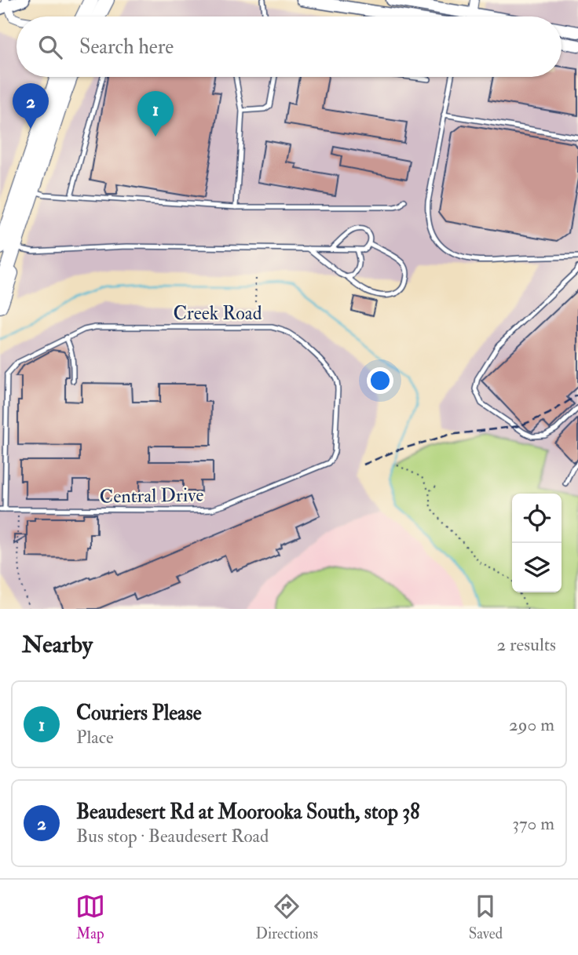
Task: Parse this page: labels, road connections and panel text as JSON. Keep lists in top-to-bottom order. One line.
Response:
{"streets":{"lane":["Creek Road","Central Drive"]},"crossings":[["Creek Road","Central Drive"]],"page":{"search":"Search here","pins":["2","1"],"heading":["Nearby","2 results"],"list":[{"mark":"1","name":"Couriers Please","note":"Place","value":"290 m"},{"mark":"2","name":"Beaudesert Rd at Moorooka South, stop 38","note":"Bus stop · Beaudesert Road","value":"370 m"}],"nav":["Map","Directions","Saved"]}}
